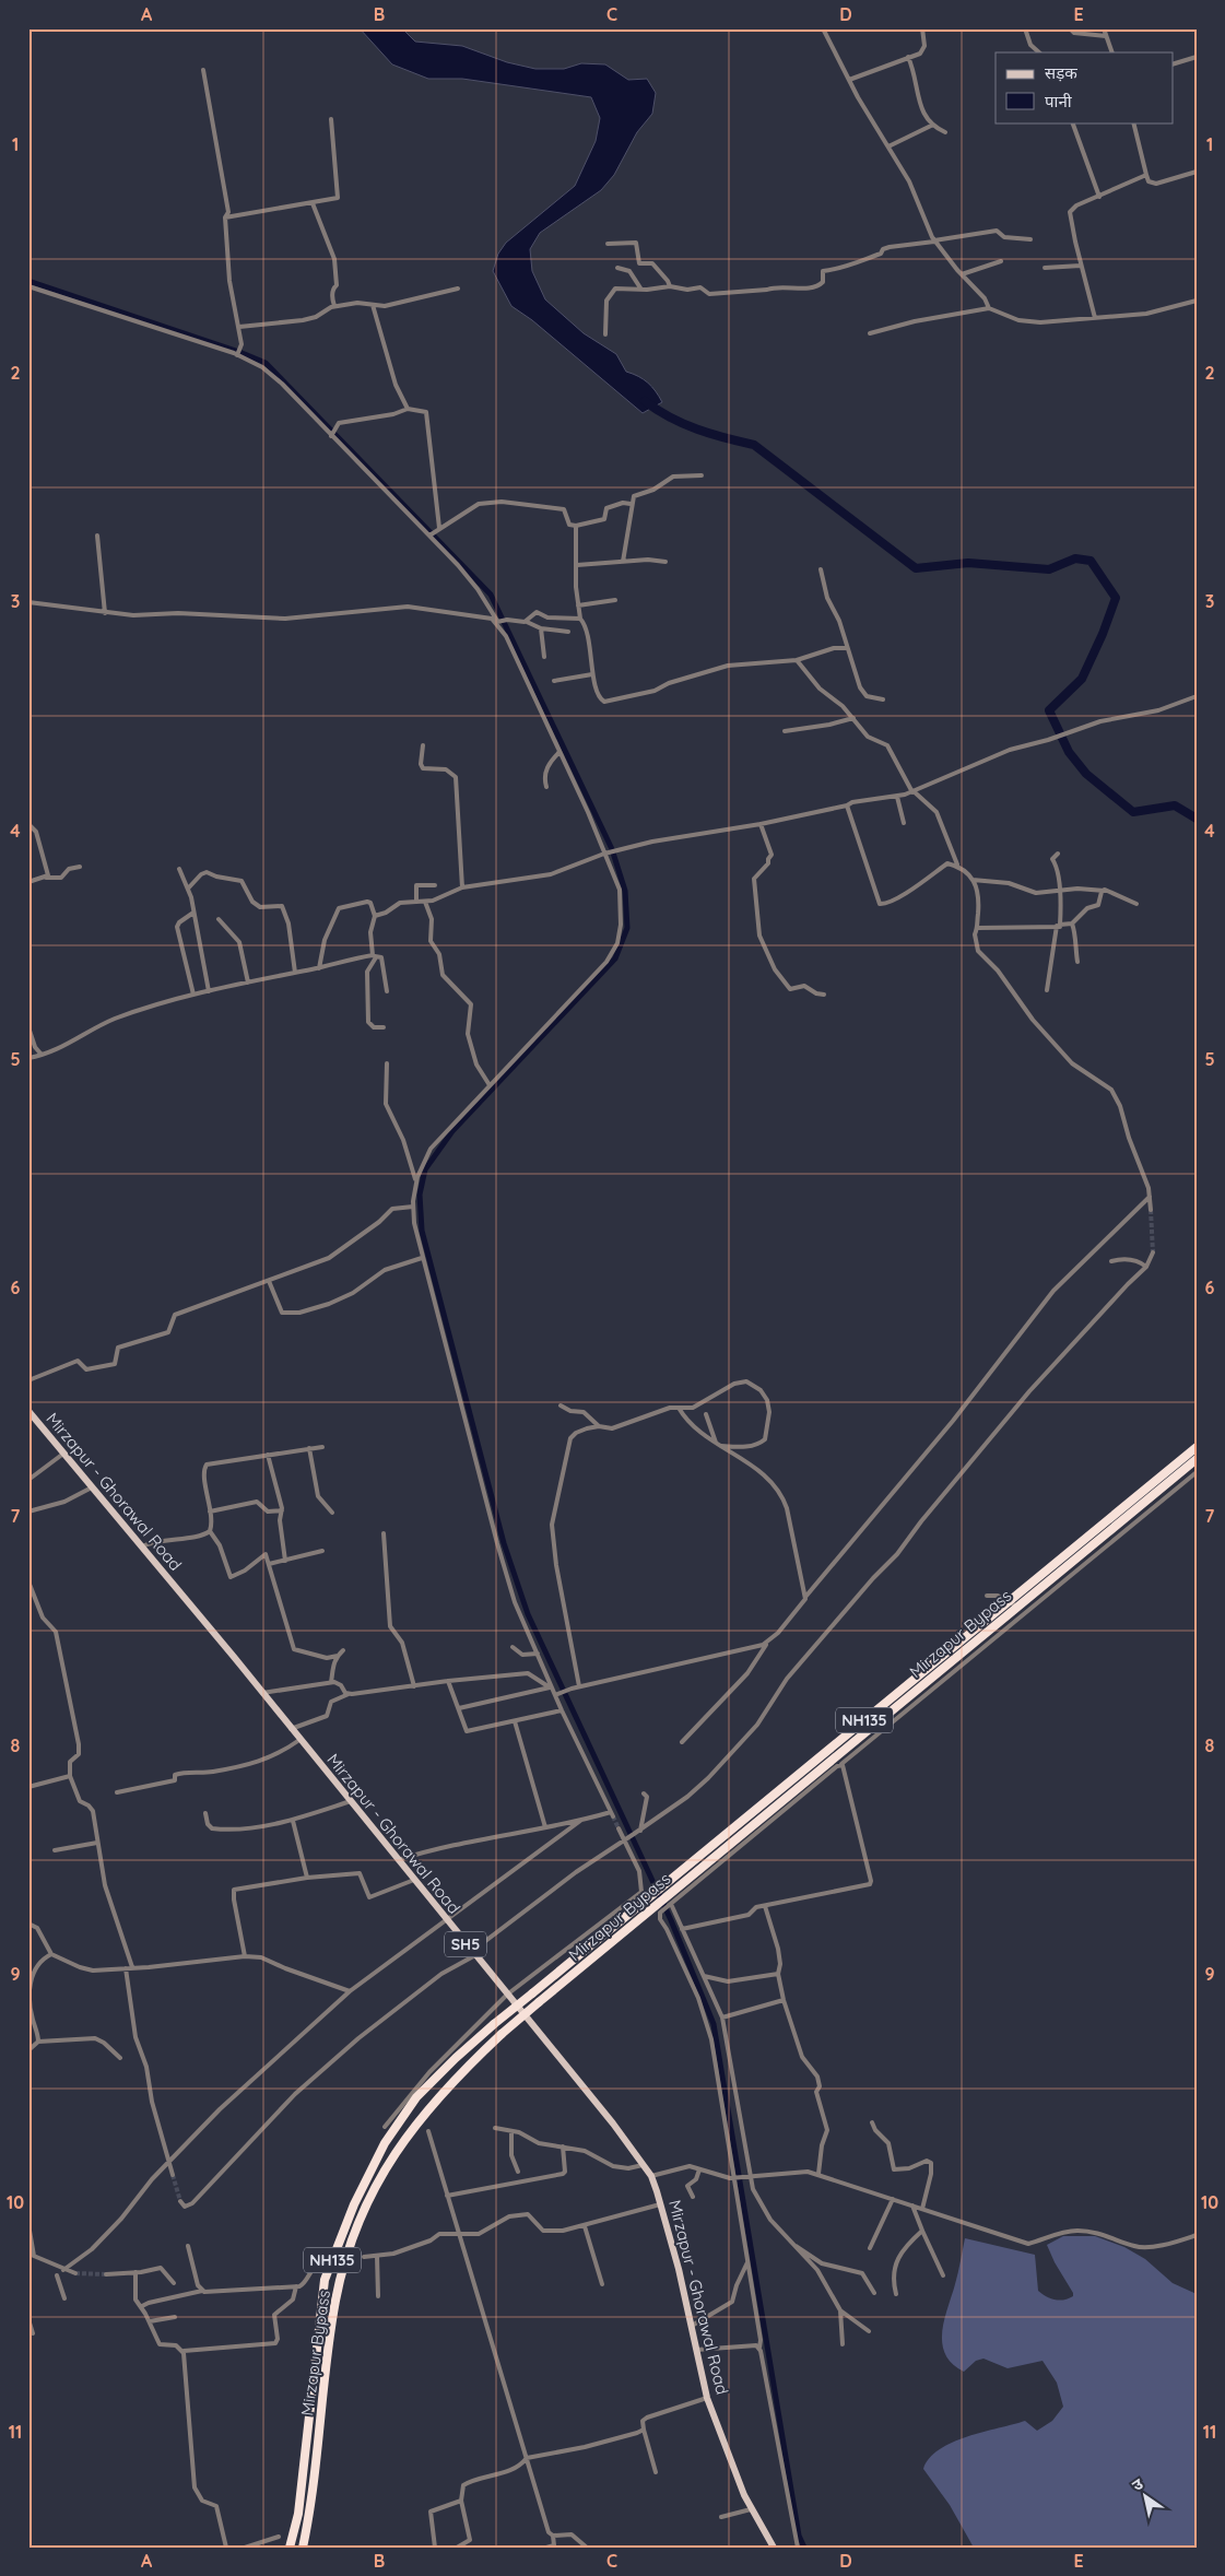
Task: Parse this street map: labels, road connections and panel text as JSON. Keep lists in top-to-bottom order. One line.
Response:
{"streets":{"highway":["Mirzapur Bypass","NH135"],"main road":["Mirzapur - Ghorawal Road","SH5"]},"legend":["सड़क","पानी"],"north":"top left","grid":{"columns":["A","B","C","D","E"],"rows":["1","2","3","4","5","6","7","8","9","10","11"]}}
